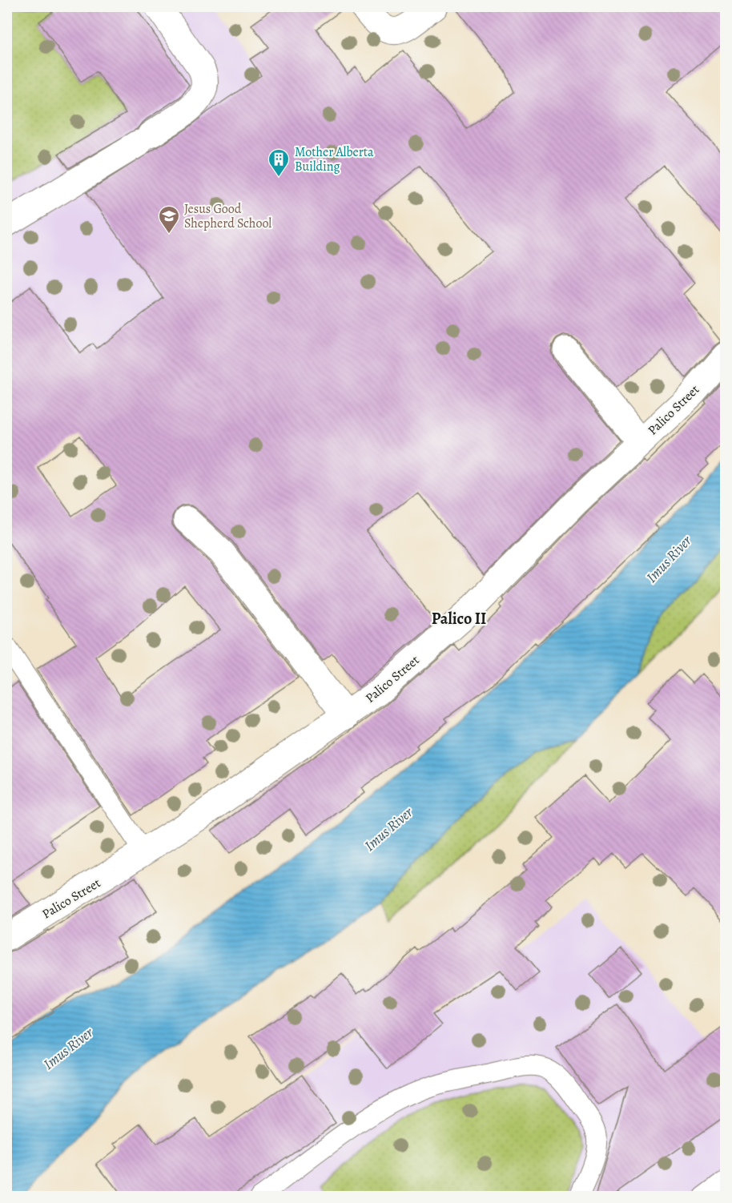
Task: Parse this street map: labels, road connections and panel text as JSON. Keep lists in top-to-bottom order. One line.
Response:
{"streets":{"street":["Palico Street"]},"districts":["Palico II"],"water":["Imus River"],"places":{"building":["Mother Alberta Building"],"school or university":["Jesus Good Shepherd School"]}}
